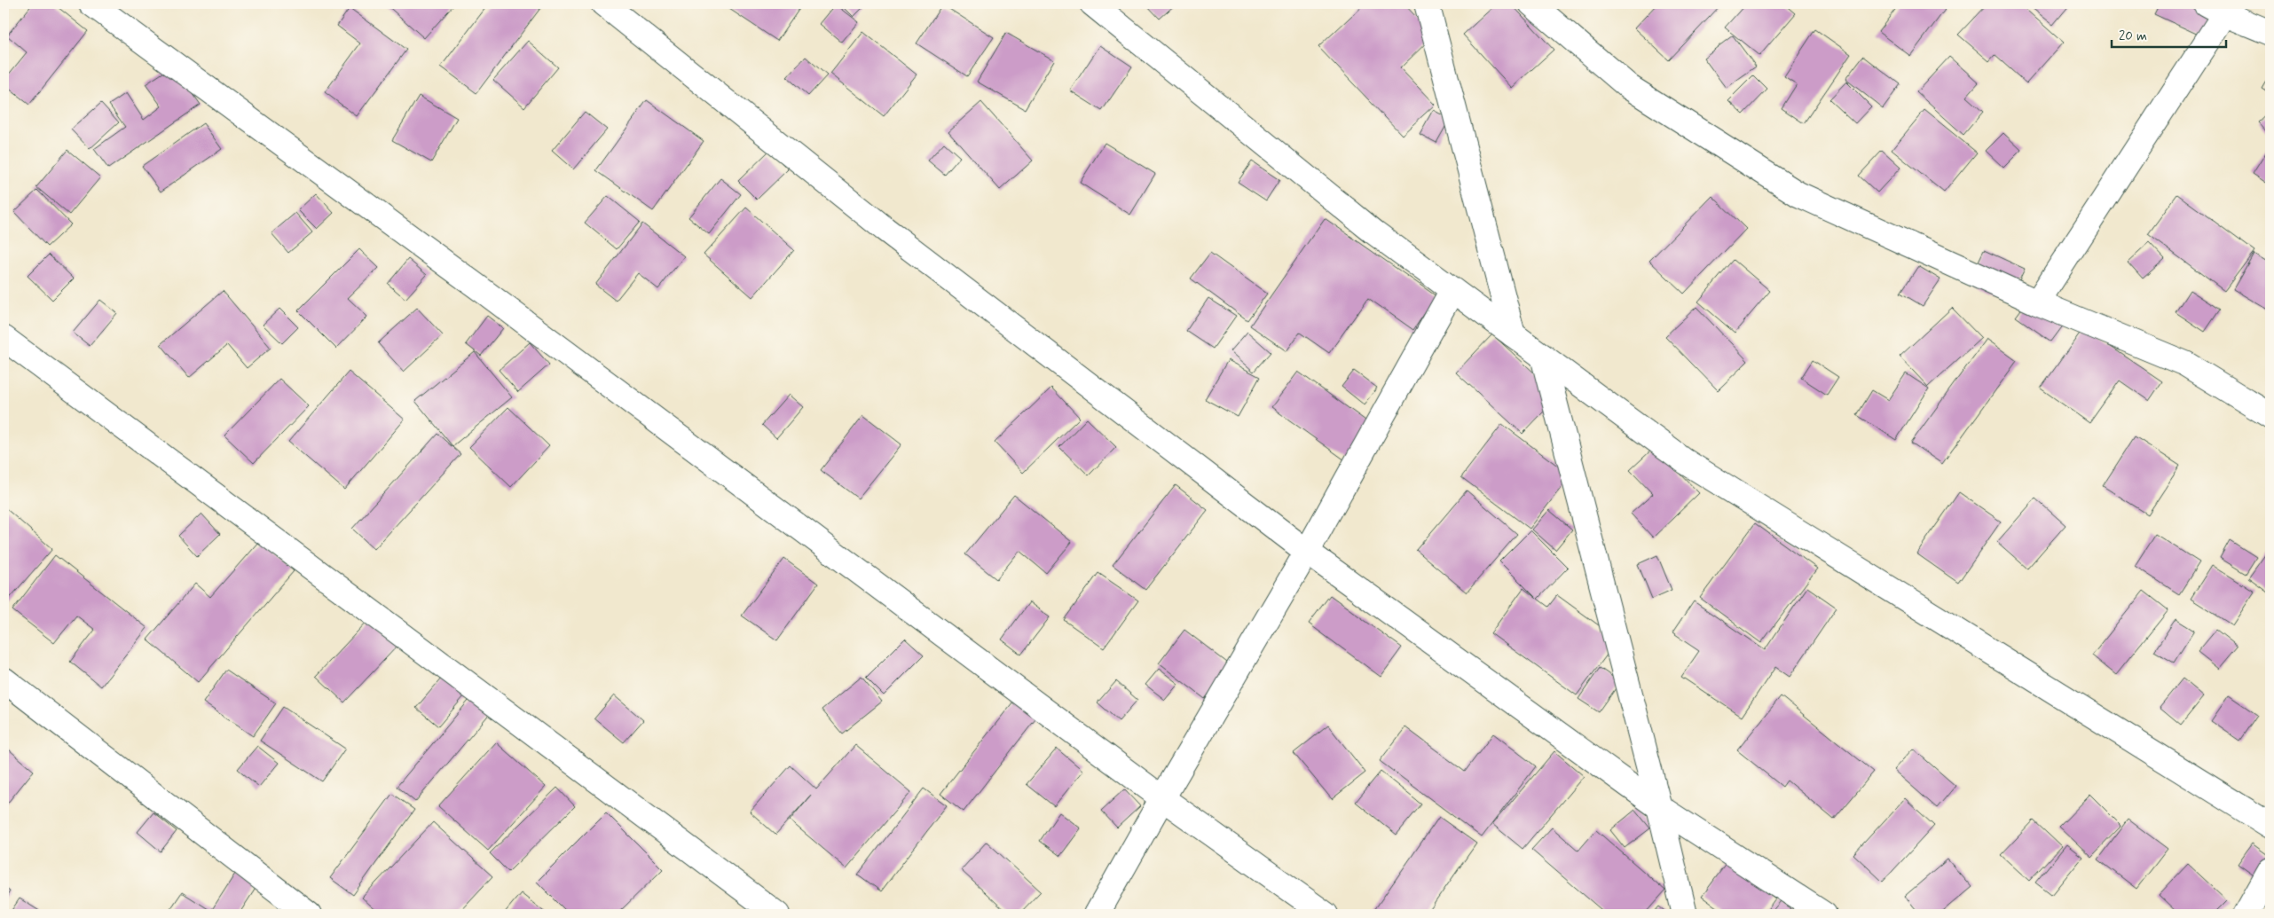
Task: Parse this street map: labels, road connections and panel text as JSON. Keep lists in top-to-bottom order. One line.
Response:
{"scale_bar":"20 m"}
